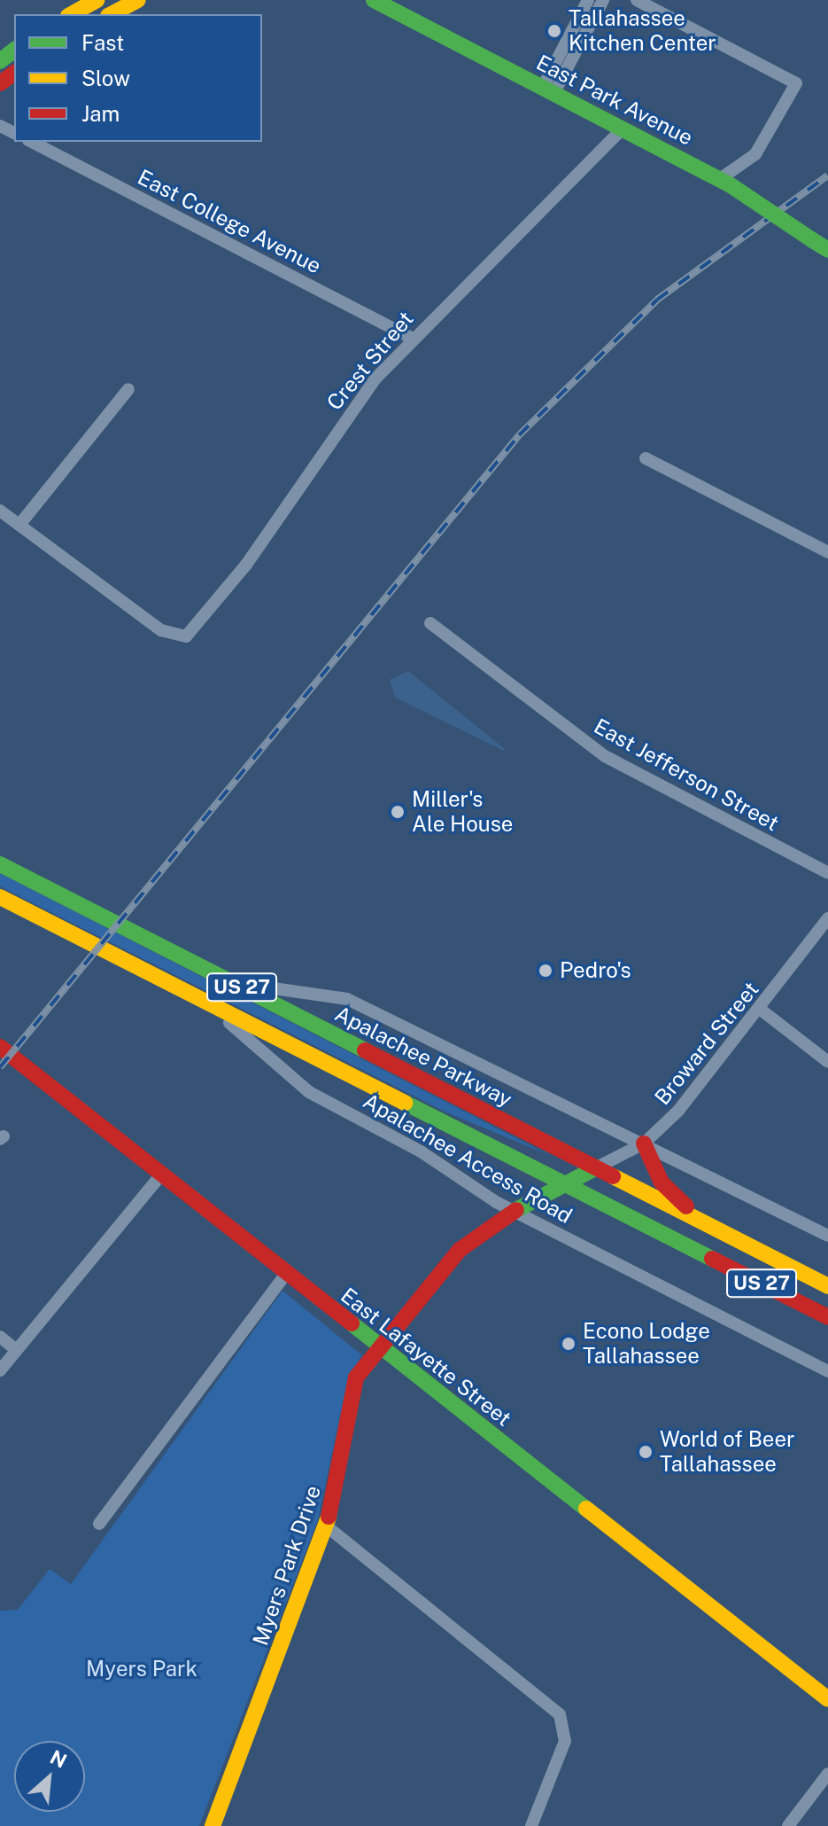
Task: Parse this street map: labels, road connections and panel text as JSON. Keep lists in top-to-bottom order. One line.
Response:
{"streets":{"street":["East Park Avenue","East College Avenue","Crest Street","East Jefferson Street","US 27","Broward Street","Apalachee Parkway","Apalachee Access Road","East Lafayette Street","Myers Park Drive"]},"crossings":[["East Park Avenue","Crest Street"],["East College Avenue","Crest Street"],["US 27","Apalachee Access Road"],["US 27","Myers Park Drive"],["Broward Street","Apalachee Parkway"],["Broward Street","Myers Park Drive"],["Apalachee Parkway","Myers Park Drive"],["Apalachee Access Road","Myers Park Drive"],["East Lafayette Street","Myers Park Drive"]],"parks":["Myers Park"],"places":["Tallahassee Kitchen Center","Miller's Ale House","Pedro's","Econo Lodge Tallahassee","World of Beer Tallahassee"],"legend":["Fast","Slow","Jam"],"north":"top right"}
